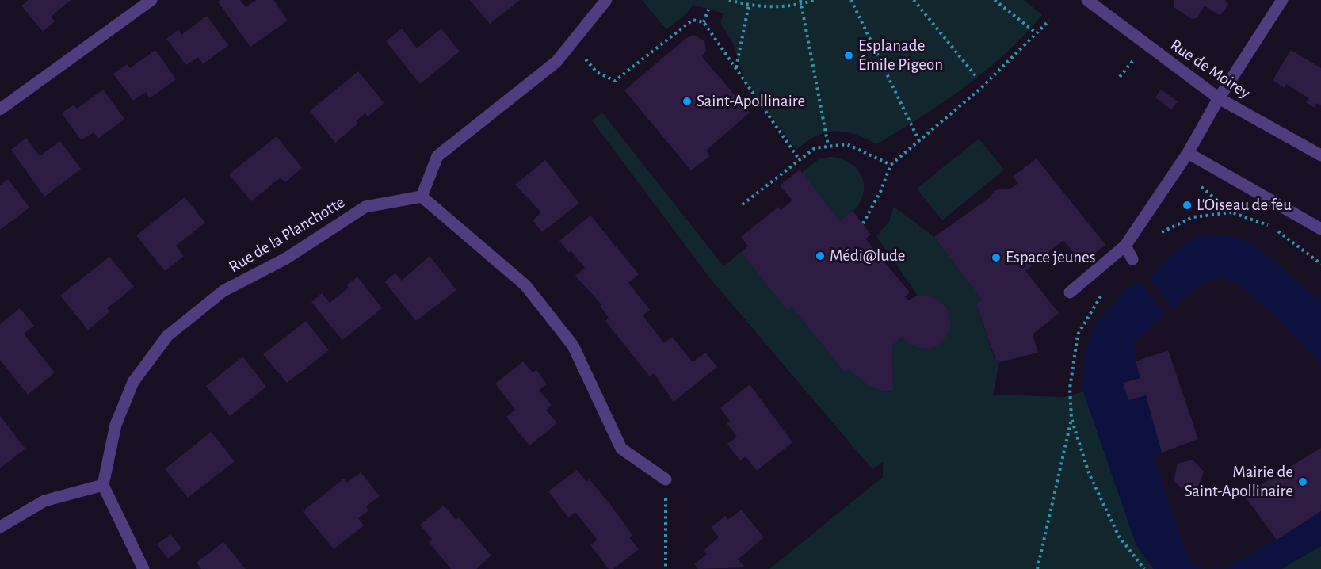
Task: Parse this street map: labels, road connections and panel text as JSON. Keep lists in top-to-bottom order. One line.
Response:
{"streets":{"street":["Rue de Moirey","Rue de la Planchotte"]},"places":["Esplanade Émile Pigeon","Saint-Apollinaire","L'Oiseau de feu","Médi@lude","Espace jeunes","Mairie de Saint-Apollinaire"]}
